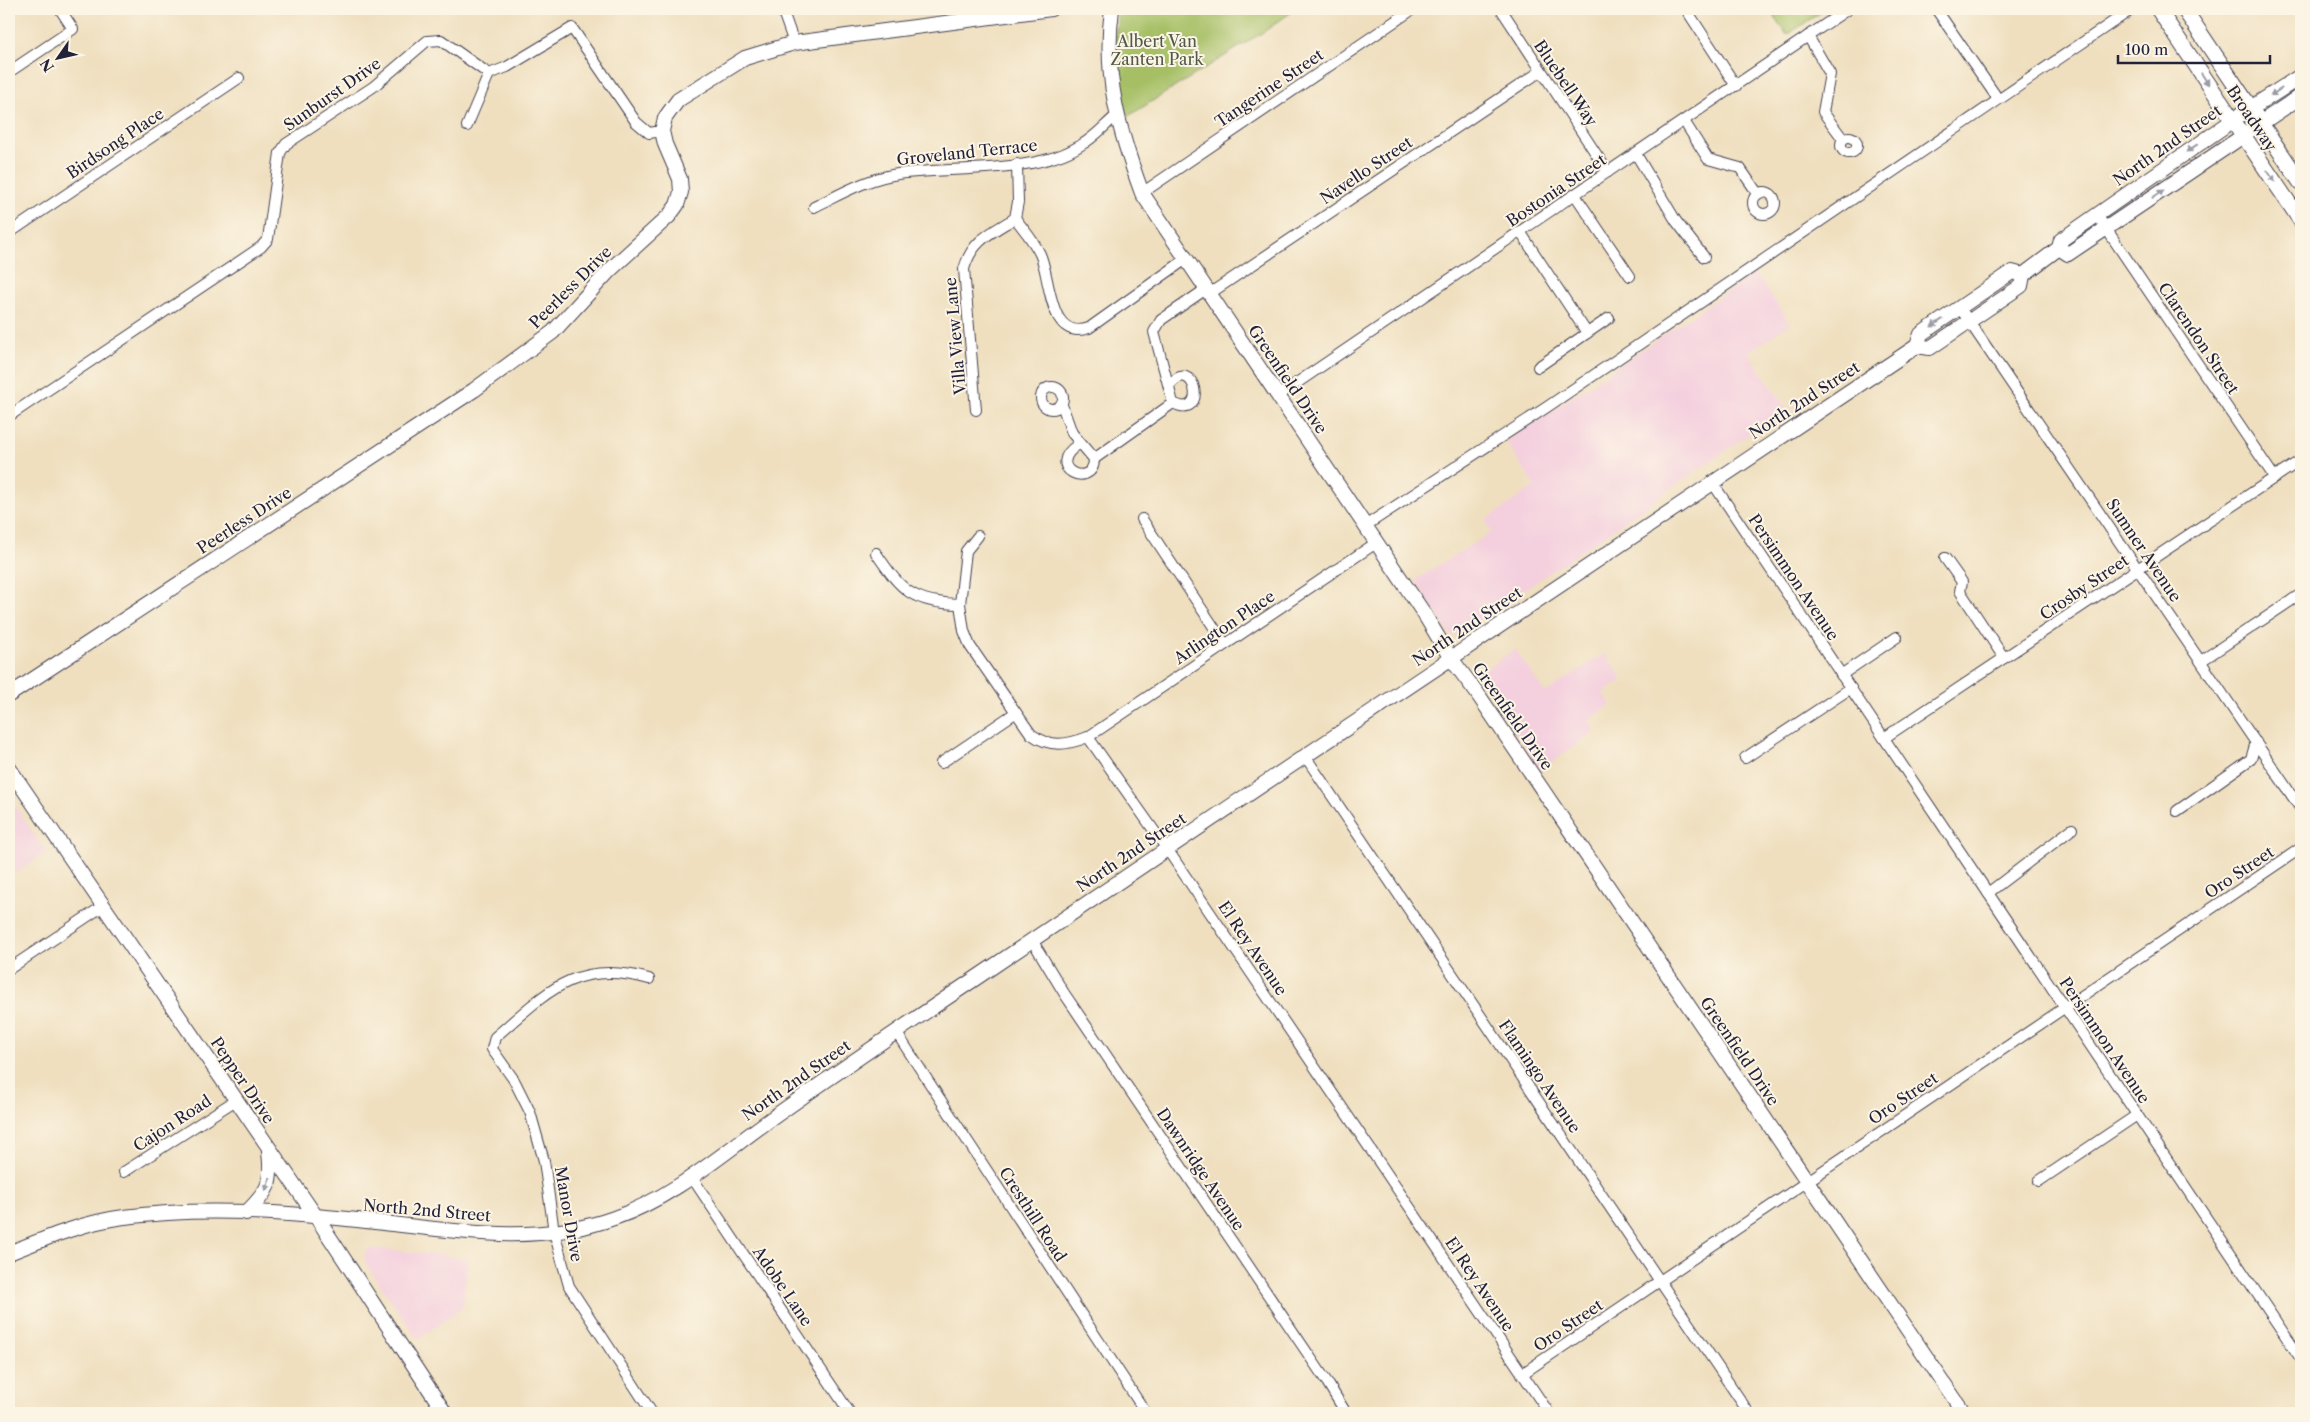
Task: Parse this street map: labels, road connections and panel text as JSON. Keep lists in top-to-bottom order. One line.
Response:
{"streets":{"main road":["Broadway","North 2nd Street","Peerless Drive","Greenfield Drive","Pepper Drive"],"street":["Bluebell Way","Tangerine Street","Sunburst Drive","Birdsong Place","Groveland Terrace","Navello Street","Bostonia Street","Villa View Lane","Clarendon Street","Sumner Avenue","Persimmon Avenue","Crosby Street","Arlington Place","Oro Street","El Rey Avenue","Flamingo Avenue","Cajon Road","Dawnridge Avenue","Manor Drive","Cresthill Road","Adobe Lane"]},"crossings":[["Bluebell Way","Navello Street"],["Bluebell Way","Bostonia Street"],["Tangerine Street","Greenfield Drive"],["Broadway","North 2nd Street"],["North 2nd Street","Clarendon Street"],["North 2nd Street","Greenfield Drive"],["North 2nd Street","Sumner Avenue"],["North 2nd Street","Persimmon Avenue"],["North 2nd Street","El Rey Avenue"],["North 2nd Street","Flamingo Avenue"],["North 2nd Street","Pepper Drive"],["North 2nd Street","Dawnridge Avenue"],["North 2nd Street","Manor Drive"],["North 2nd Street","Cresthill Road"],["North 2nd Street","Adobe Lane"],["Groveland Terrace","Greenfield Drive"],["Navello Street","Greenfield Drive"],["Bostonia Street","Greenfield Drive"],["Clarendon Street","Crosby Street"],["Greenfield Drive","Arlington Place"],["Greenfield Drive","Oro Street"],["Sumner Avenue","Crosby Street"],["Persimmon Avenue","Crosby Street"],["Persimmon Avenue","Oro Street"],["Arlington Place","El Rey Avenue"],["Oro Street","El Rey Avenue"],["Oro Street","Flamingo Avenue"],["Pepper Drive","Cajon Road"]],"parks":["Albert Van Zanten Park"],"scale_bar":"100 m","north":"bottom left"}
